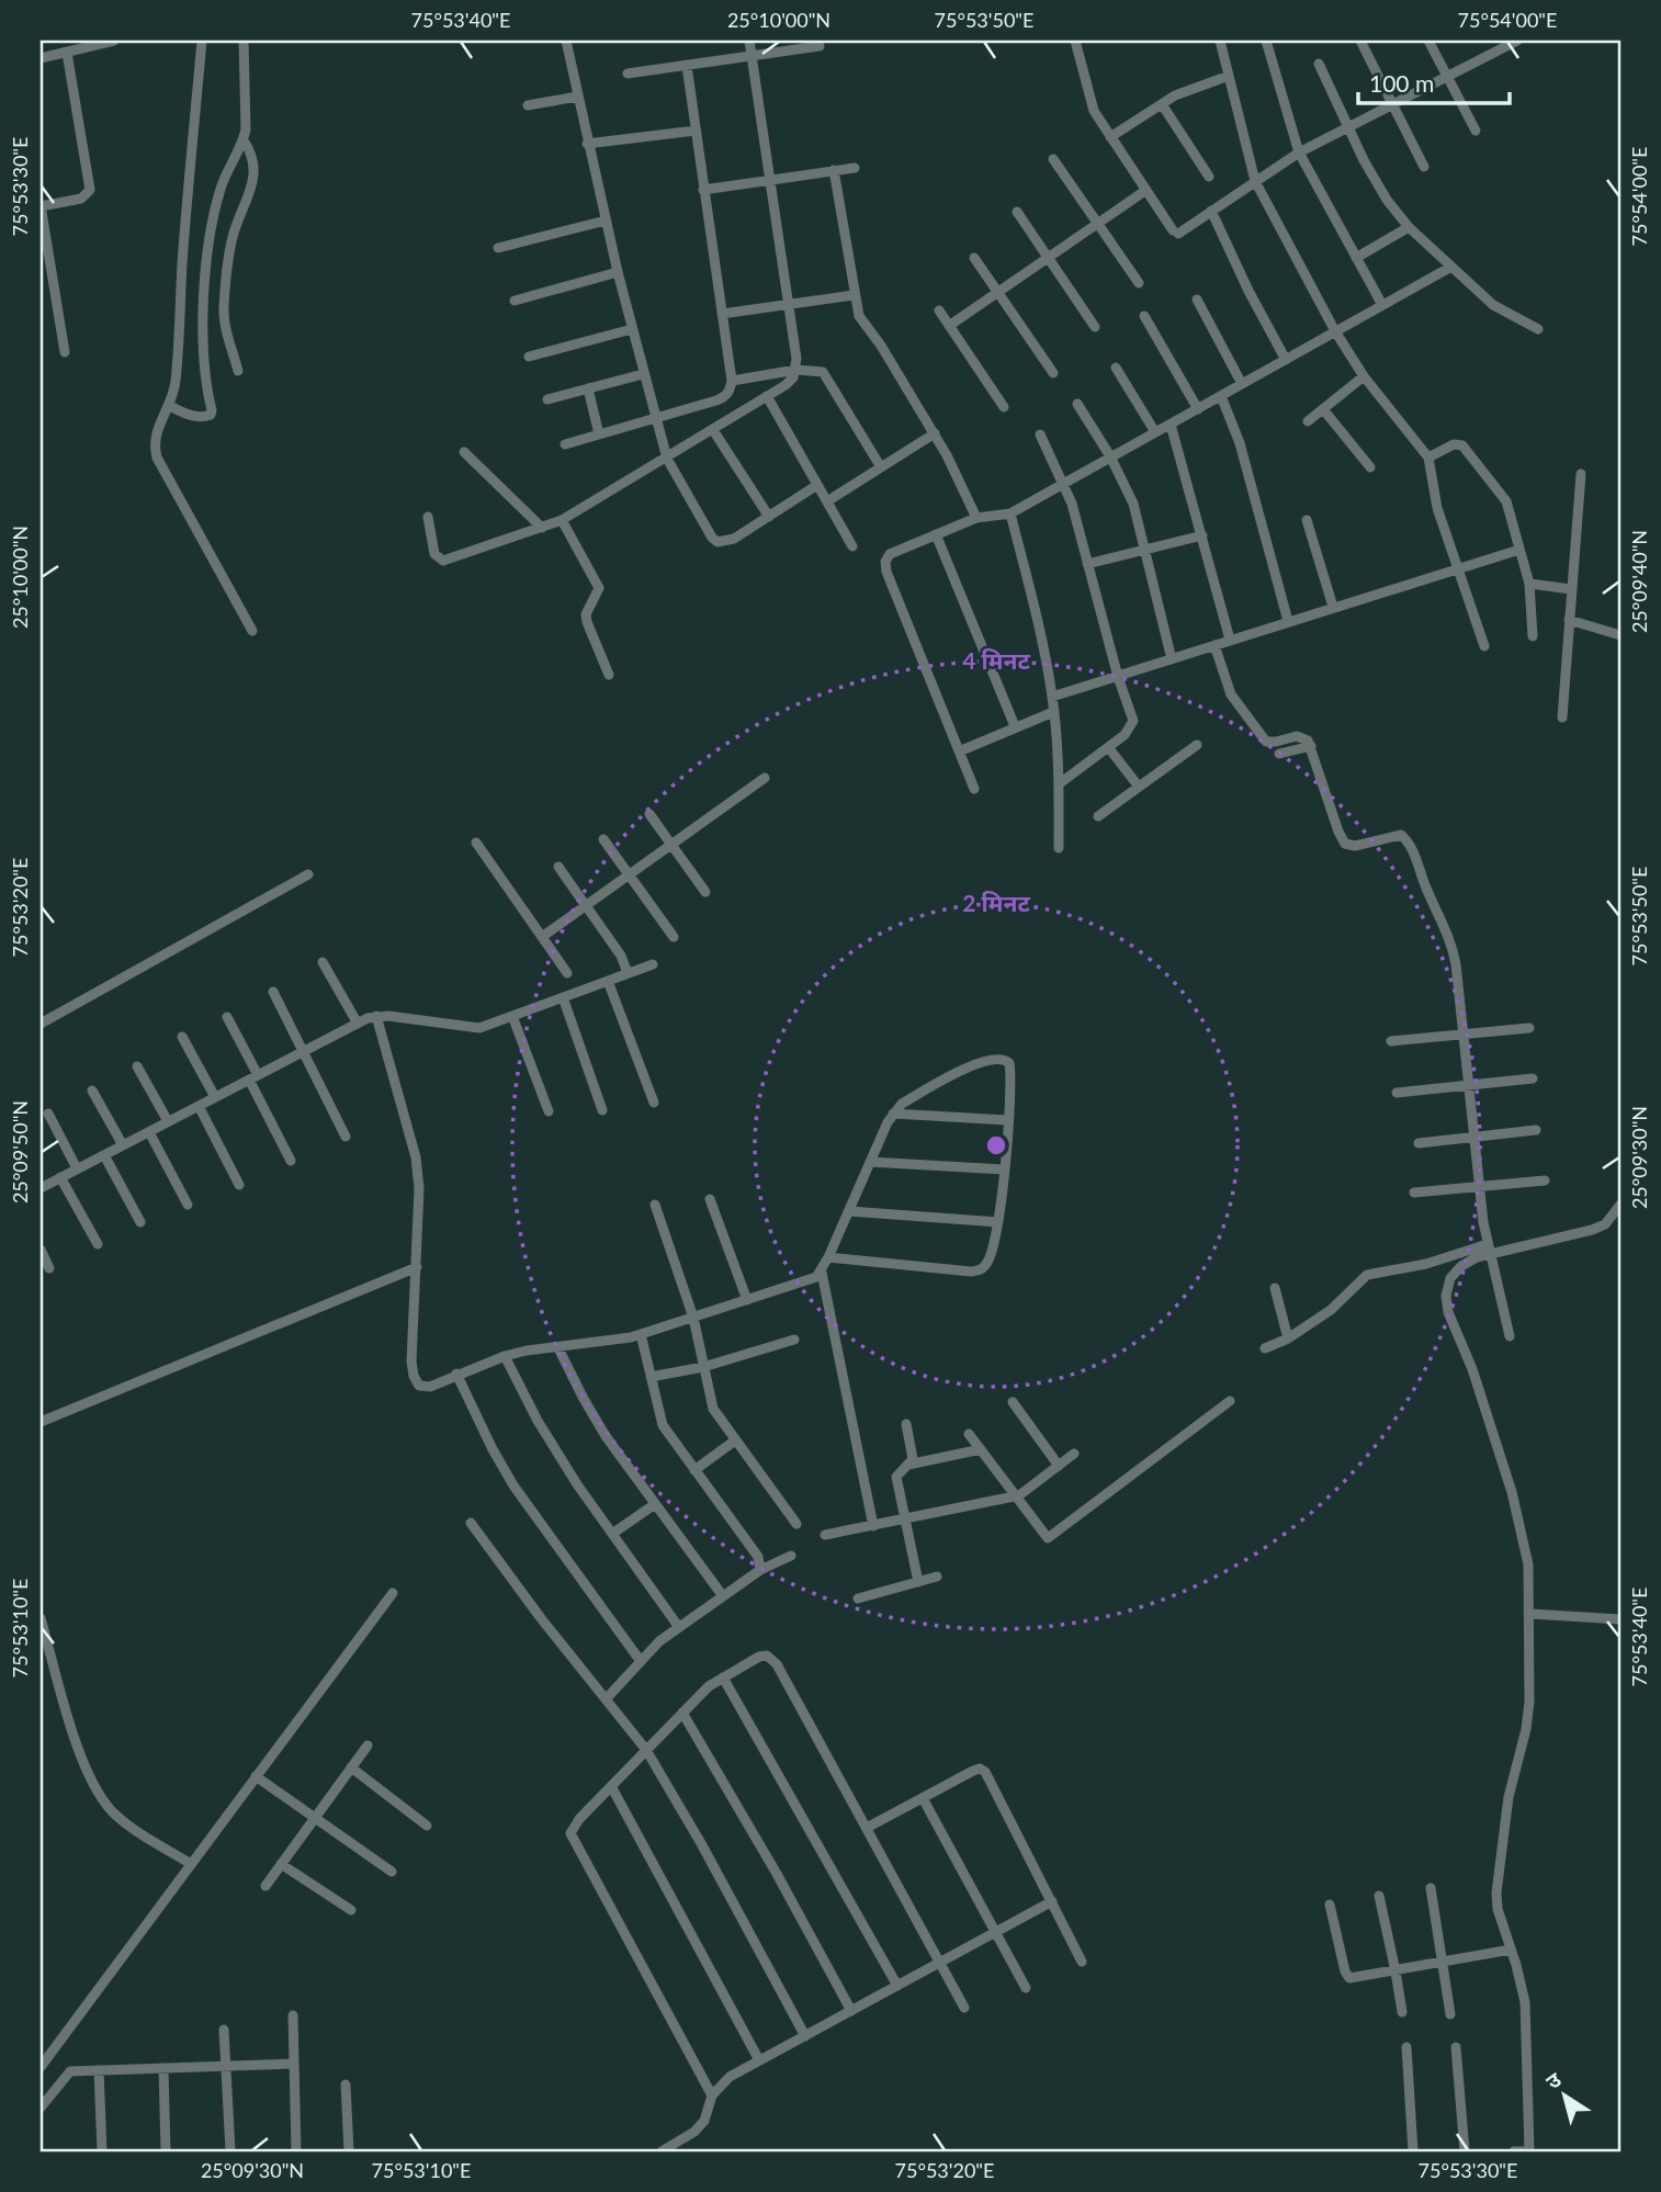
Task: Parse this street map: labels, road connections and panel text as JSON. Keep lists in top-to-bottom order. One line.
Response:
{"scale_bar":"100 m","north":"top left","coordinates":["75°53'40\"E","25°10'00\"N","75°53'50\"E","75°54'00\"E","75°53'30\"E","25°09'40\"N","75°53'20\"E","25°09'50\"N","25°09'30\"N","75°53'10\"E"],"rings":["4 मिनट","2 मिनट"]}
